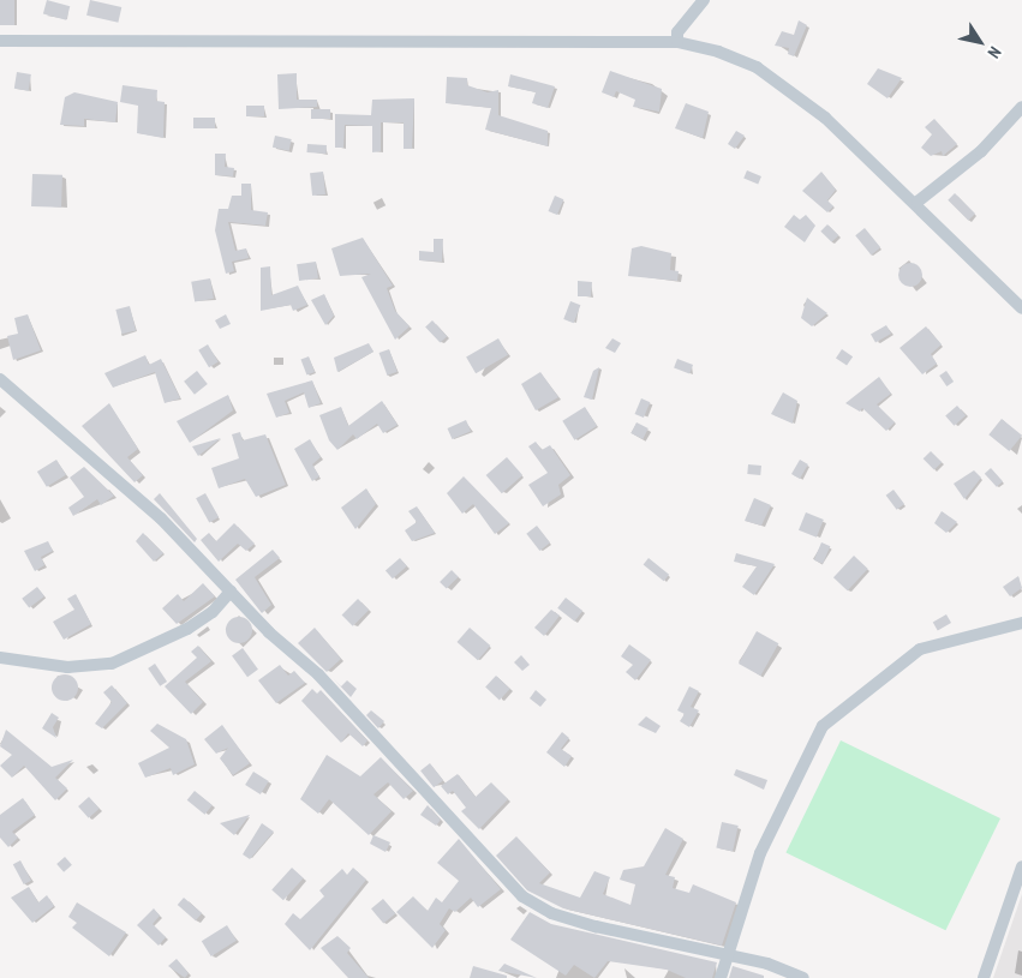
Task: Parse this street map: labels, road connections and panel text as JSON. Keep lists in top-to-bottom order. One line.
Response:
{"north":"bottom right"}
